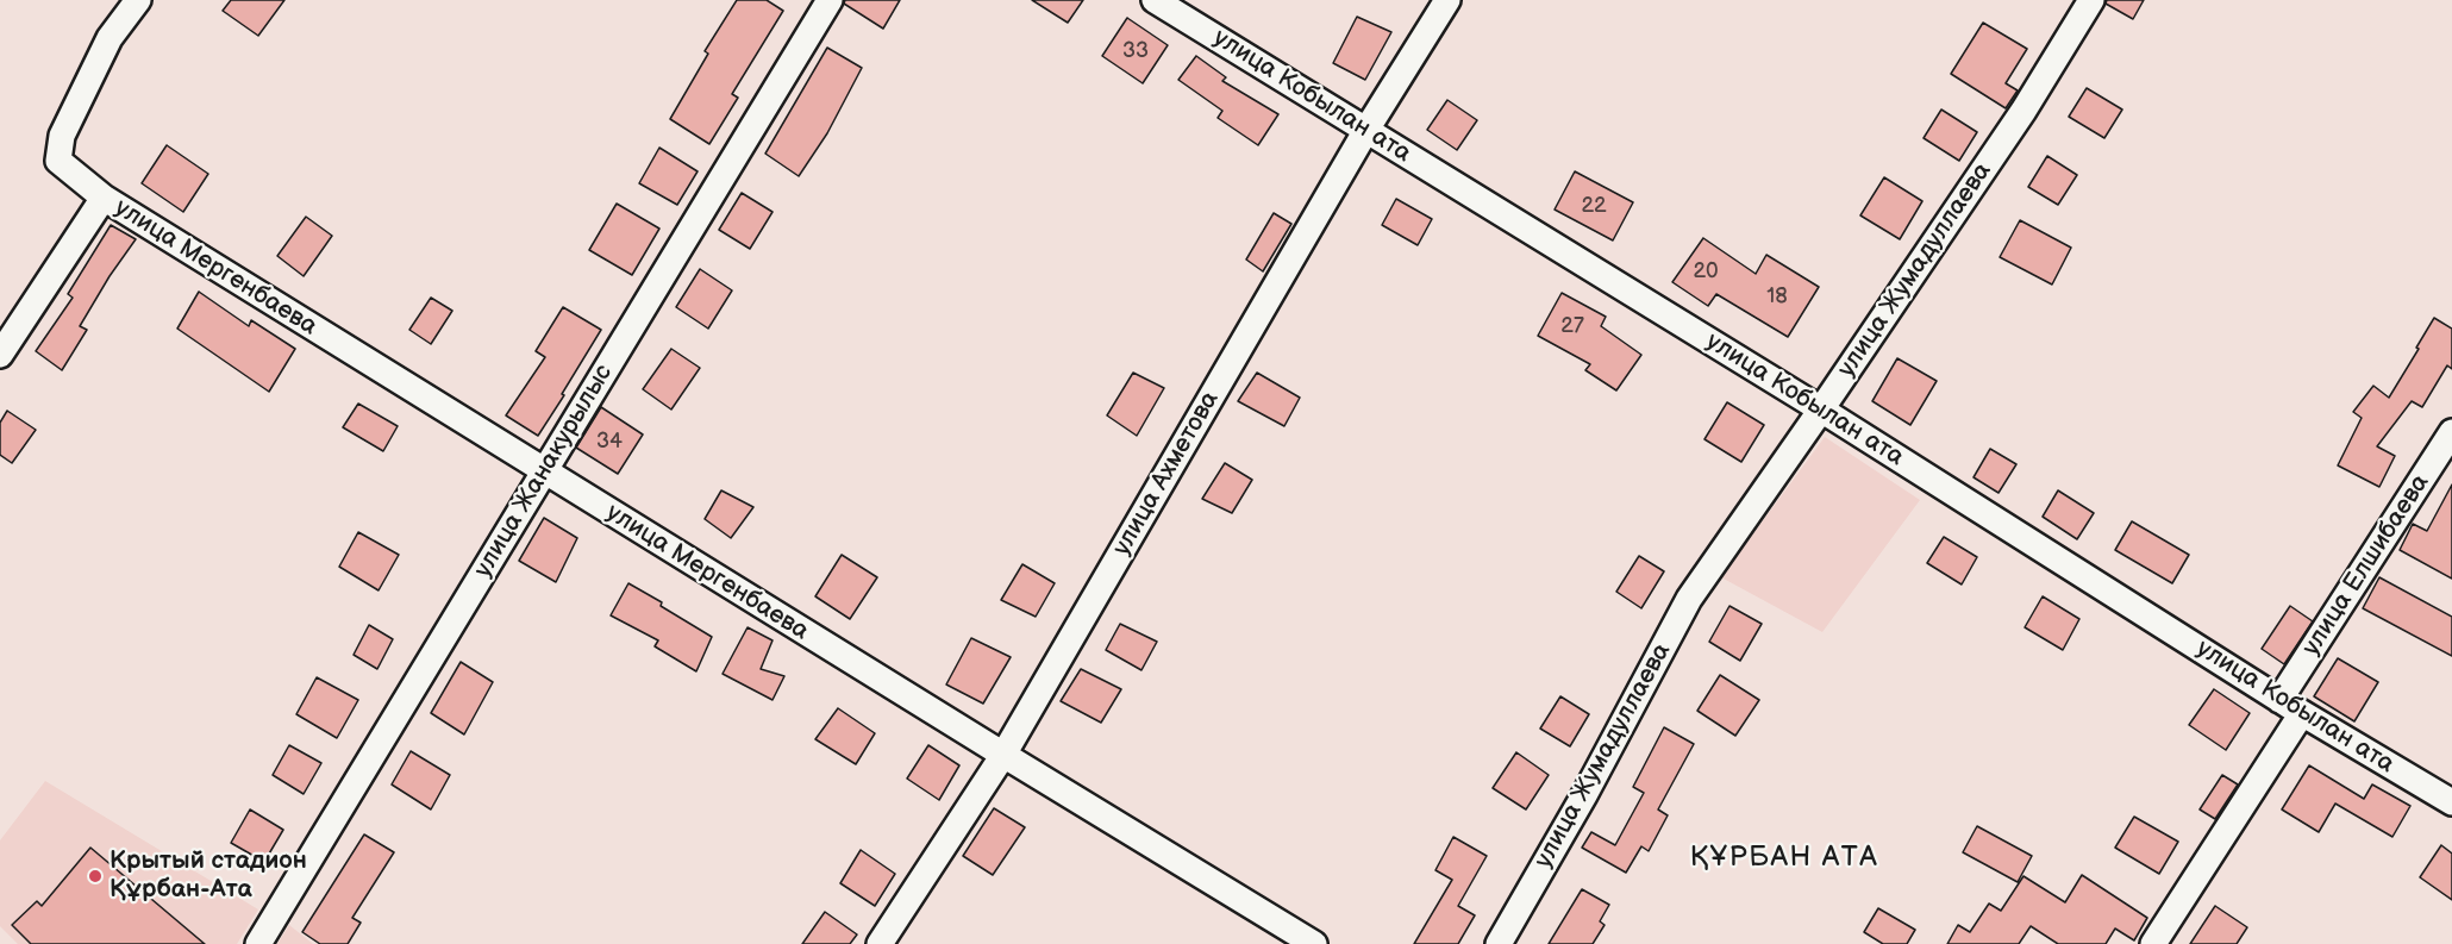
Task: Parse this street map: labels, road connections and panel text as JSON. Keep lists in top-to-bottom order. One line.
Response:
{"streets":{"street":["улица Кобылан ата","улица Мергенбаева","улица Жумадуллаева","улица Жанакурылыс","улица Ахметова","улица Елшибаева"]},"crossings":[["улица Кобылан ата","улица Жумадуллаева"],["улица Кобылан ата","улица Ахметова"],["улица Кобылан ата","улица Елшибаева"],["улица Мергенбаева","улица Жанакурылыс"],["улица Мергенбаева","улица Ахметова"]],"districts":["ҚҰРБАН АТА"],"places":["Крытый стадион Құрбан-Ата"],"house_numbers":["33","22","20","18","27","34"]}
